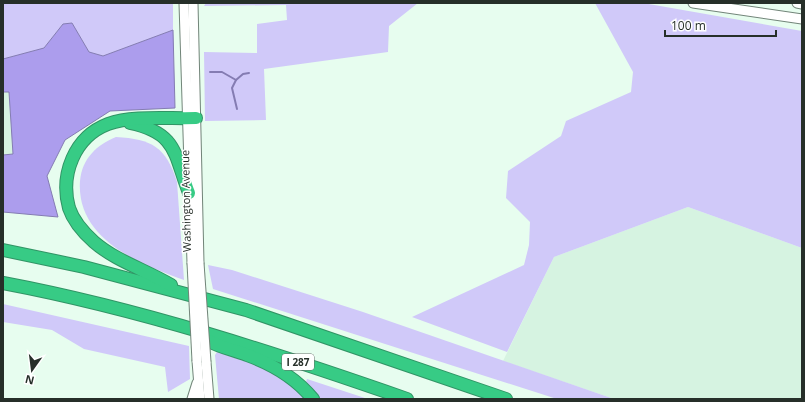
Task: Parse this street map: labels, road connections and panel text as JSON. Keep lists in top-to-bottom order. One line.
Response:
{"streets":{"highway":["I 287"],"main road":["Washington Avenue"]},"scale_bar":"100 m","north":"bottom"}
